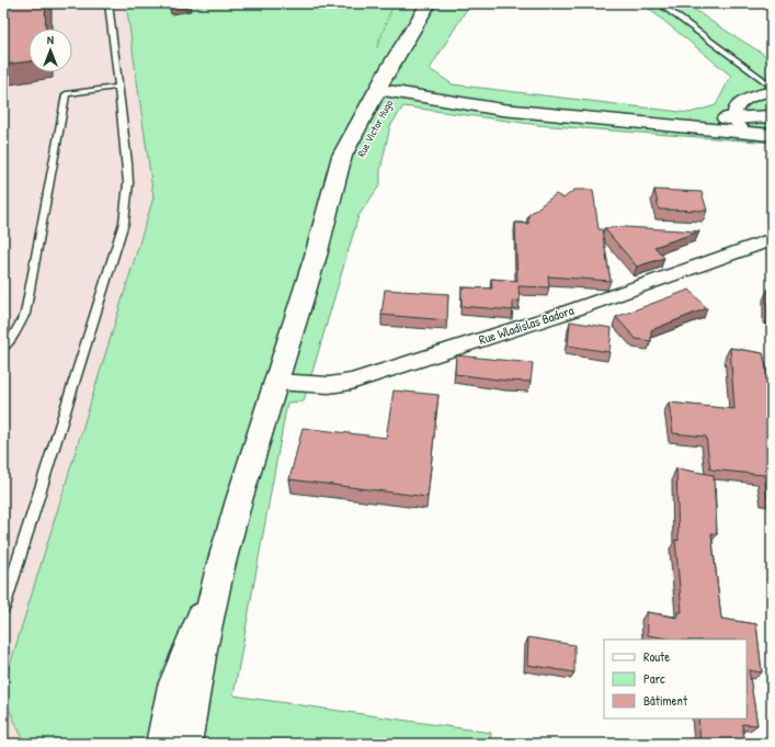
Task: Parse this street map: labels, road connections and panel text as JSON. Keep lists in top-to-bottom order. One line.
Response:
{"streets":{"main road":["Rue Victor Hugo"],"street":["Rue Wladislas Badora"]},"crossings":[["Rue Victor Hugo","Rue Wladislas Badora"]],"legend":["Route","Parc","Bâtiment"],"north":"top"}
